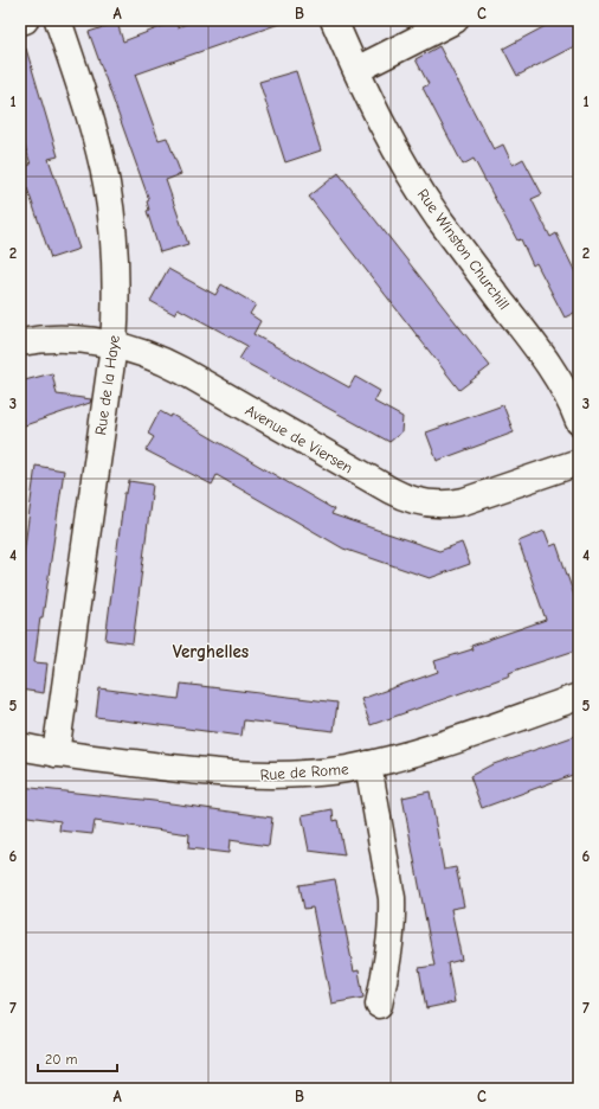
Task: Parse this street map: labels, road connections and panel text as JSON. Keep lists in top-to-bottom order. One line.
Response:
{"streets":{"street":["Rue Winston Churchill","Rue de la Haye","Avenue de Viersen","Rue de Rome"]},"crossings":[["Rue de la Haye","Avenue de Viersen"],["Rue de la Haye","Rue de Rome"]],"districts":["Verghelles"],"scale_bar":"20 m","grid":{"columns":["A","B","C"],"rows":["1","2","3","4","5","6","7"]}}
